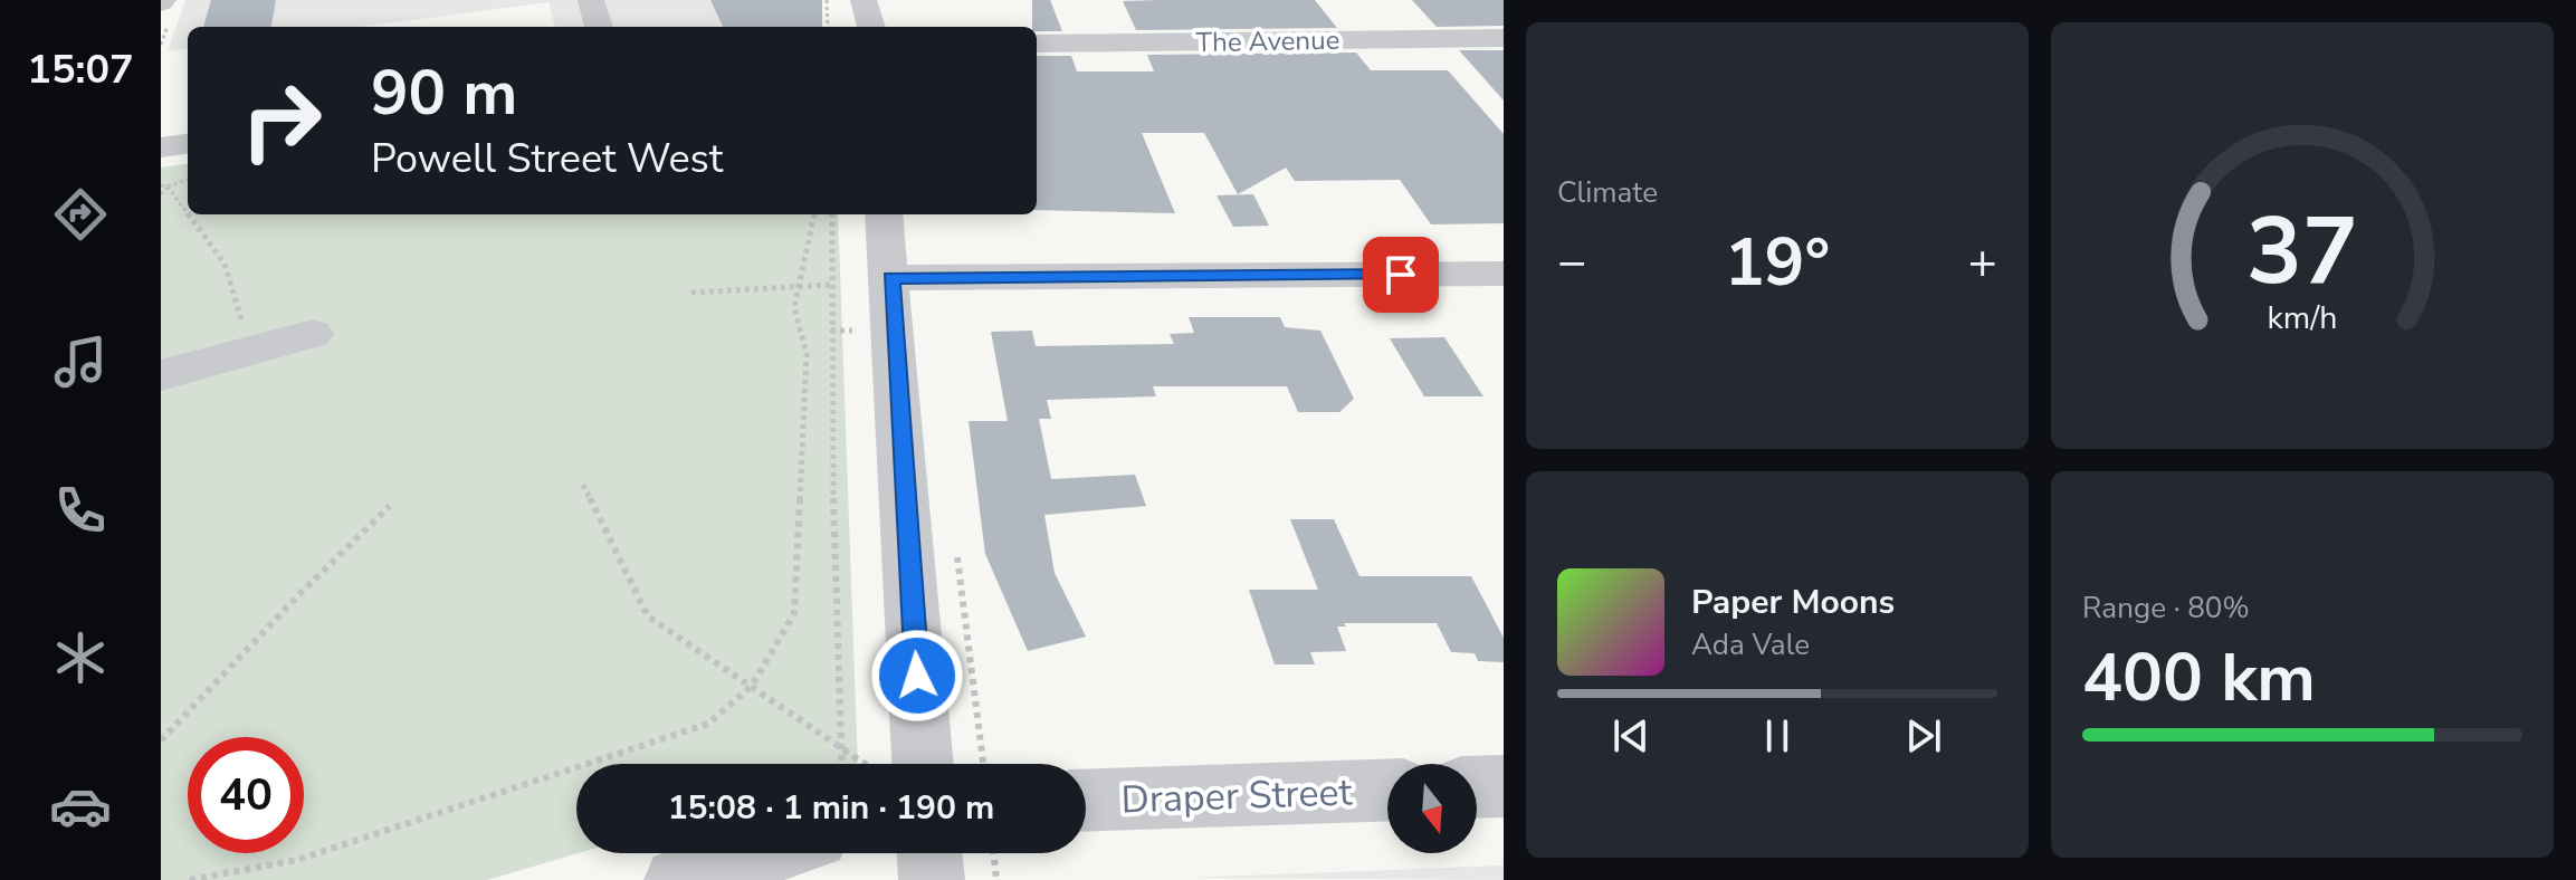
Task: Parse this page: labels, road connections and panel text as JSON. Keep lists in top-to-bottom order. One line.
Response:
{"streets":{"street":["The Avenue","Draper Street"]},"north":"bottom","page":{"tabs":"15:07","tile":["Climate",["Range · 80%","400 km"]],"turn":["90 m","Powell Street West"],"heat":["−","19°","+"],"song":["Paper Moons","Ada Vale"],"limit":"40","trip":"15:08 · 1 min · 190 m","gauge":["37","km/h"]}}
